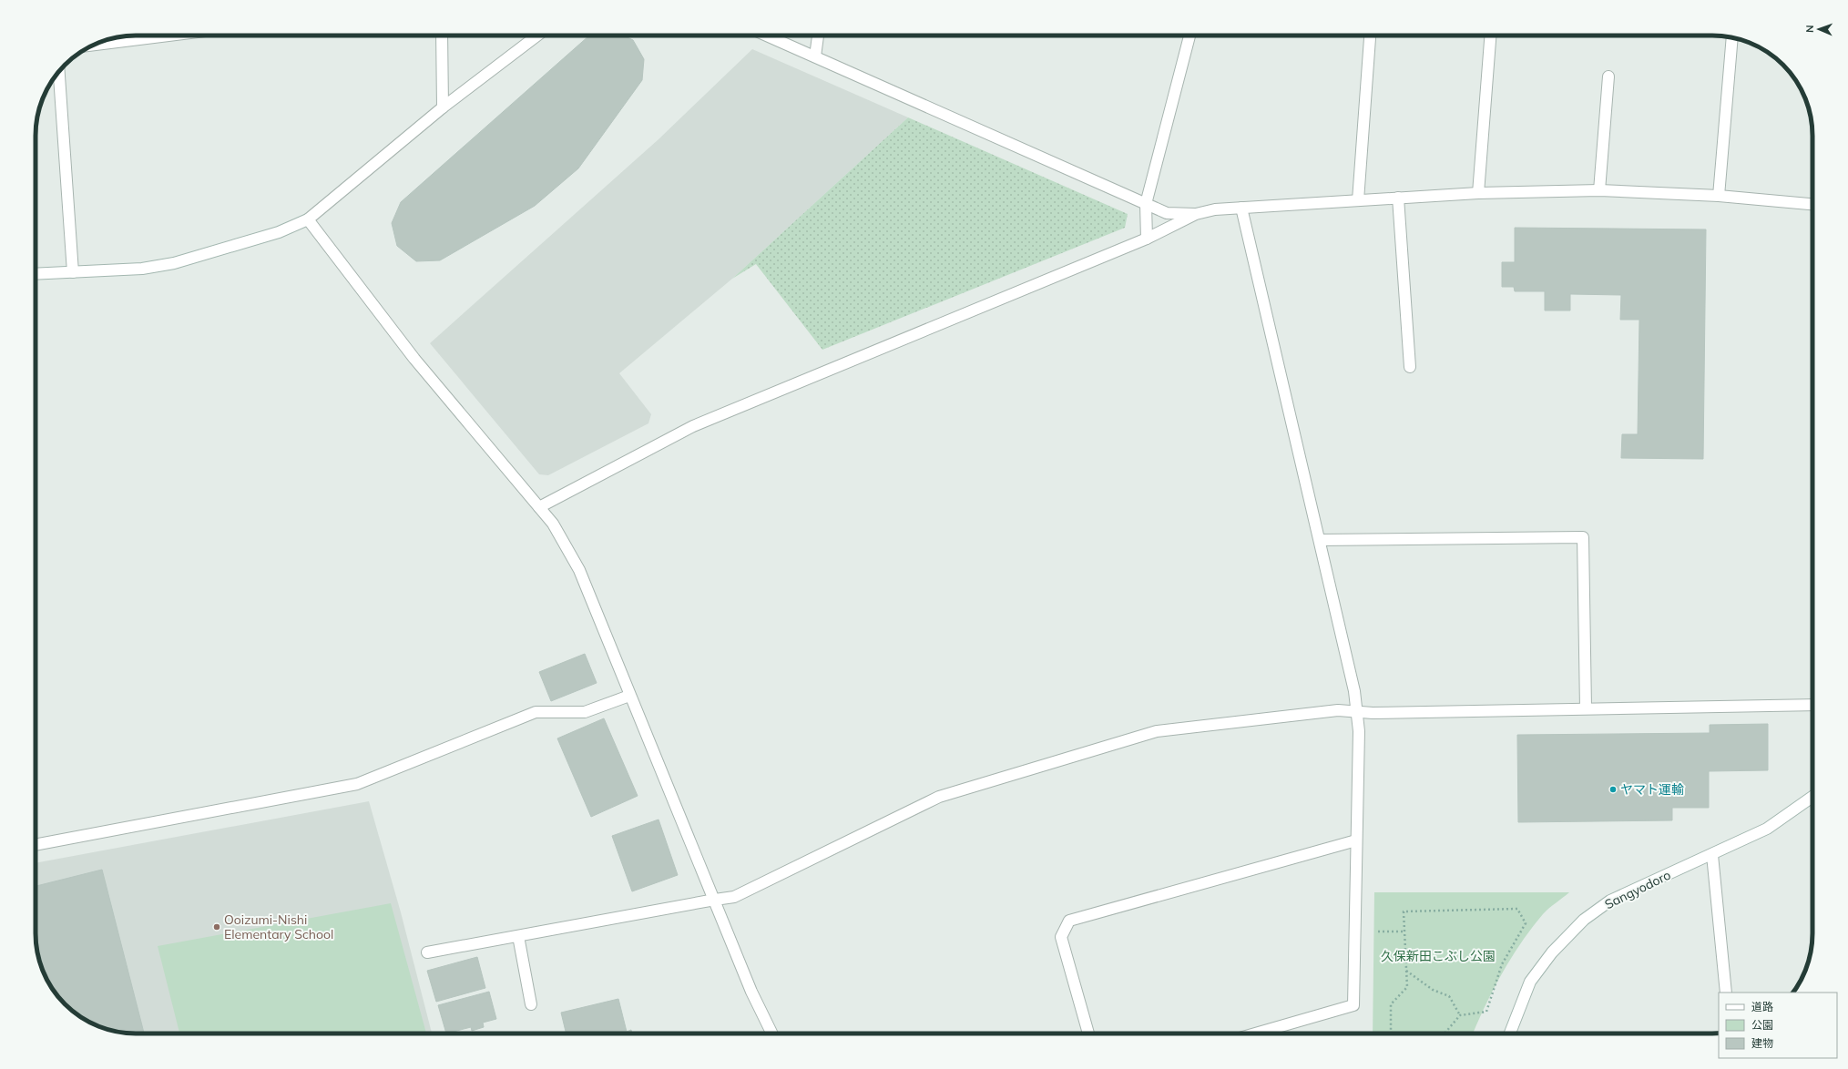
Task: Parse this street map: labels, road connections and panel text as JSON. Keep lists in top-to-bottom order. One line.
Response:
{"streets":{"street":["Sangyodoro"]},"parks":["久保新田こぶし公園"],"places":["ヤマト運輸","Ooizumi-Nishi Elementary School"],"legend":["道路","公園","建物"],"north":"left"}
